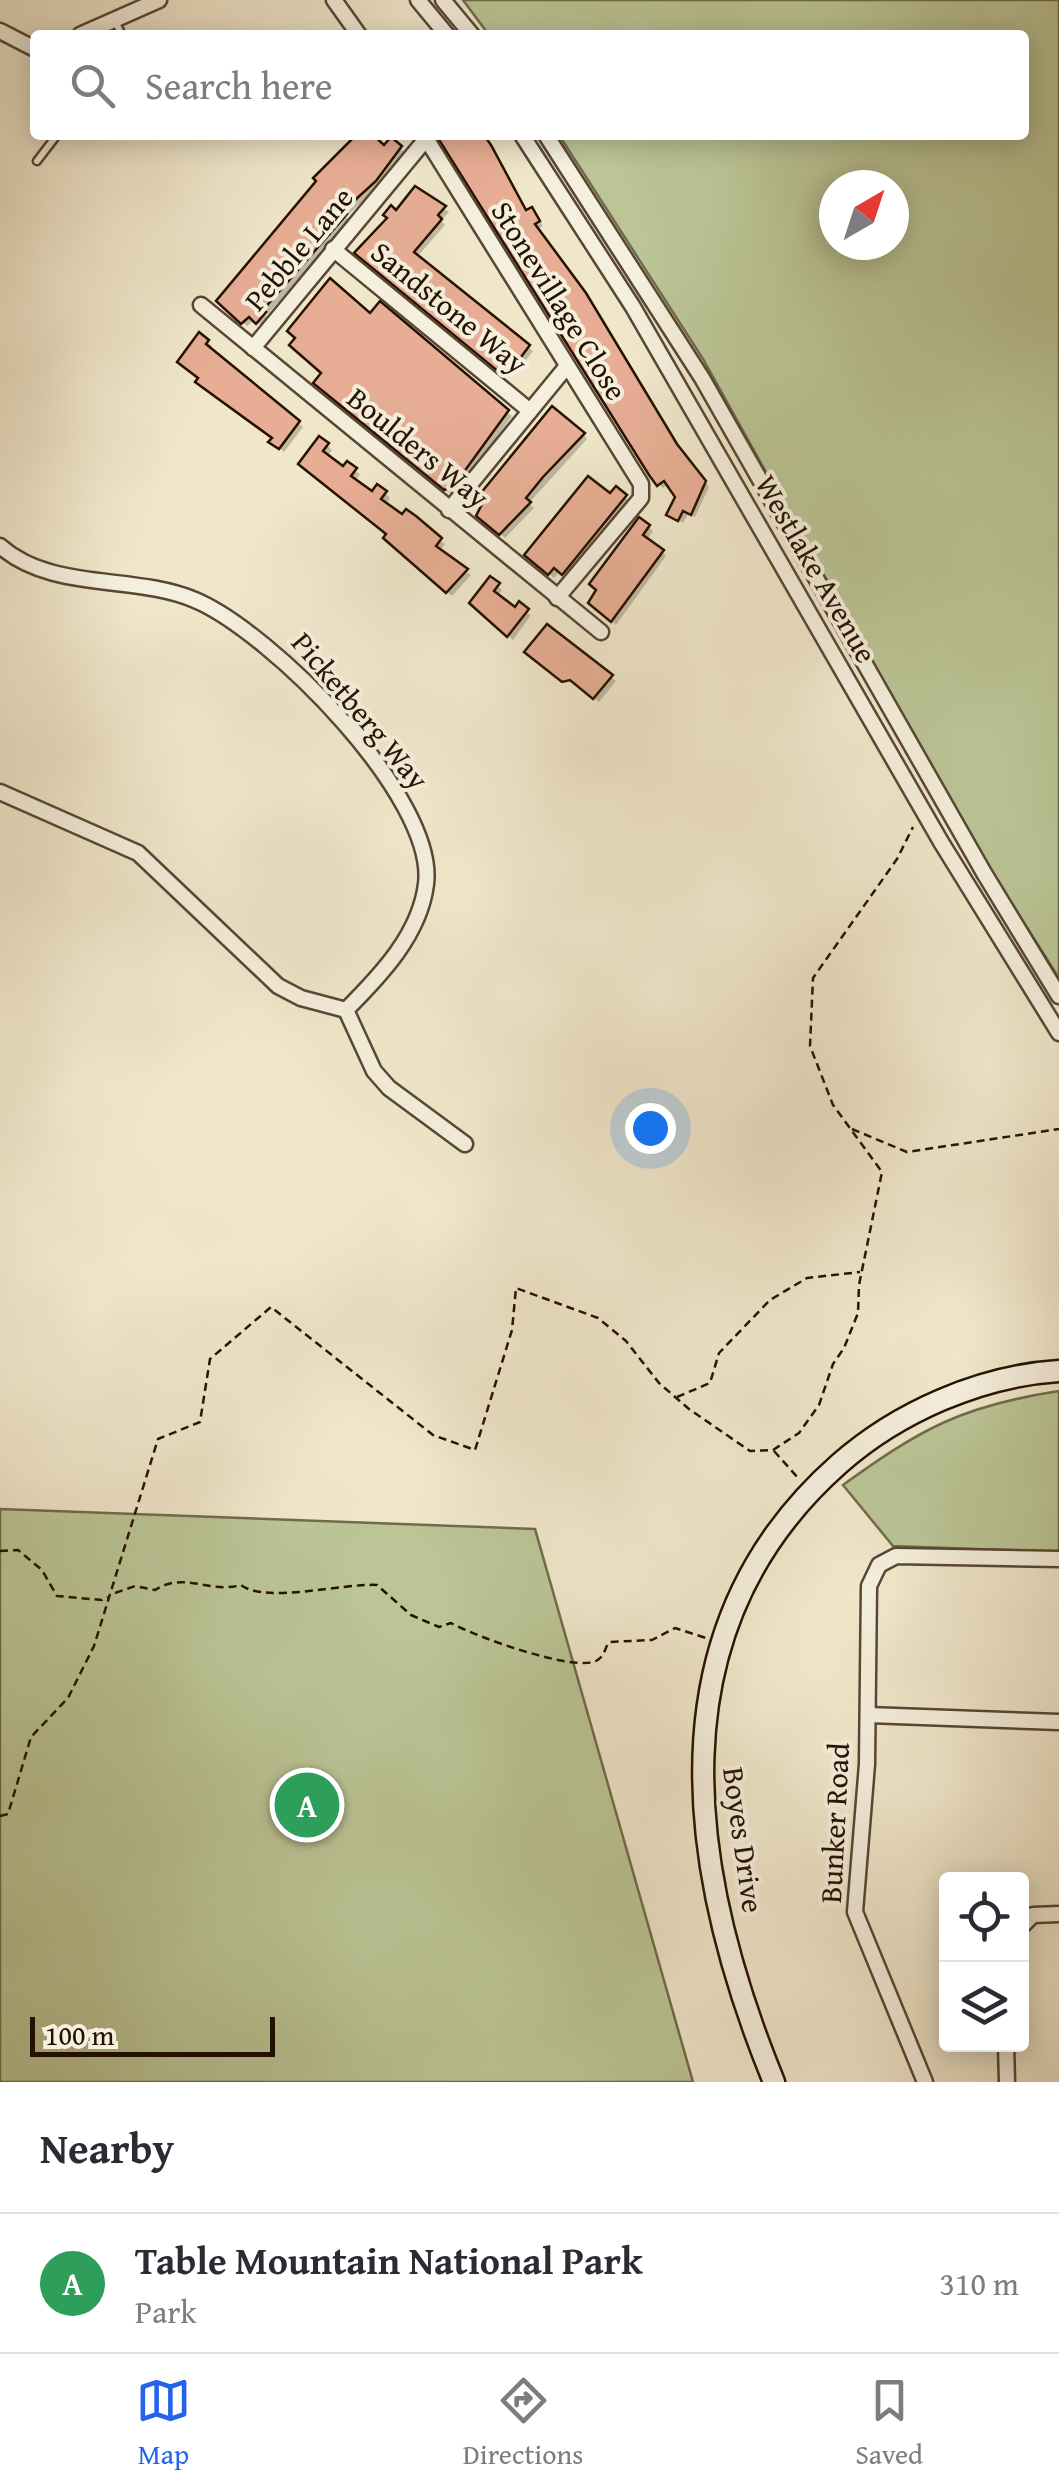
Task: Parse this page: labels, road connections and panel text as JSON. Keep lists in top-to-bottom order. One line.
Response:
{"streets":{"main road":["Boyes Drive"],"street":["Pebble Lane","Stonevillage Close","Sandstone Way","Boulders Way","Westlake Avenue","Picketberg Way","Bunker Road"]},"crossings":[["Pebble Lane","Sandstone Way"],["Pebble Lane","Boulders Way"],["Stonevillage Close","Boulders Way"]],"scale_bar":"100 m","north":"top right","page":{"search":"Search here","pins":"A","scale":"100 m","heading":"Nearby","list":[{"mark":"A","name":"Table Mountain National Park","note":"Park","value":"310 m"}],"nav":["Map","Directions","Saved"]}}
